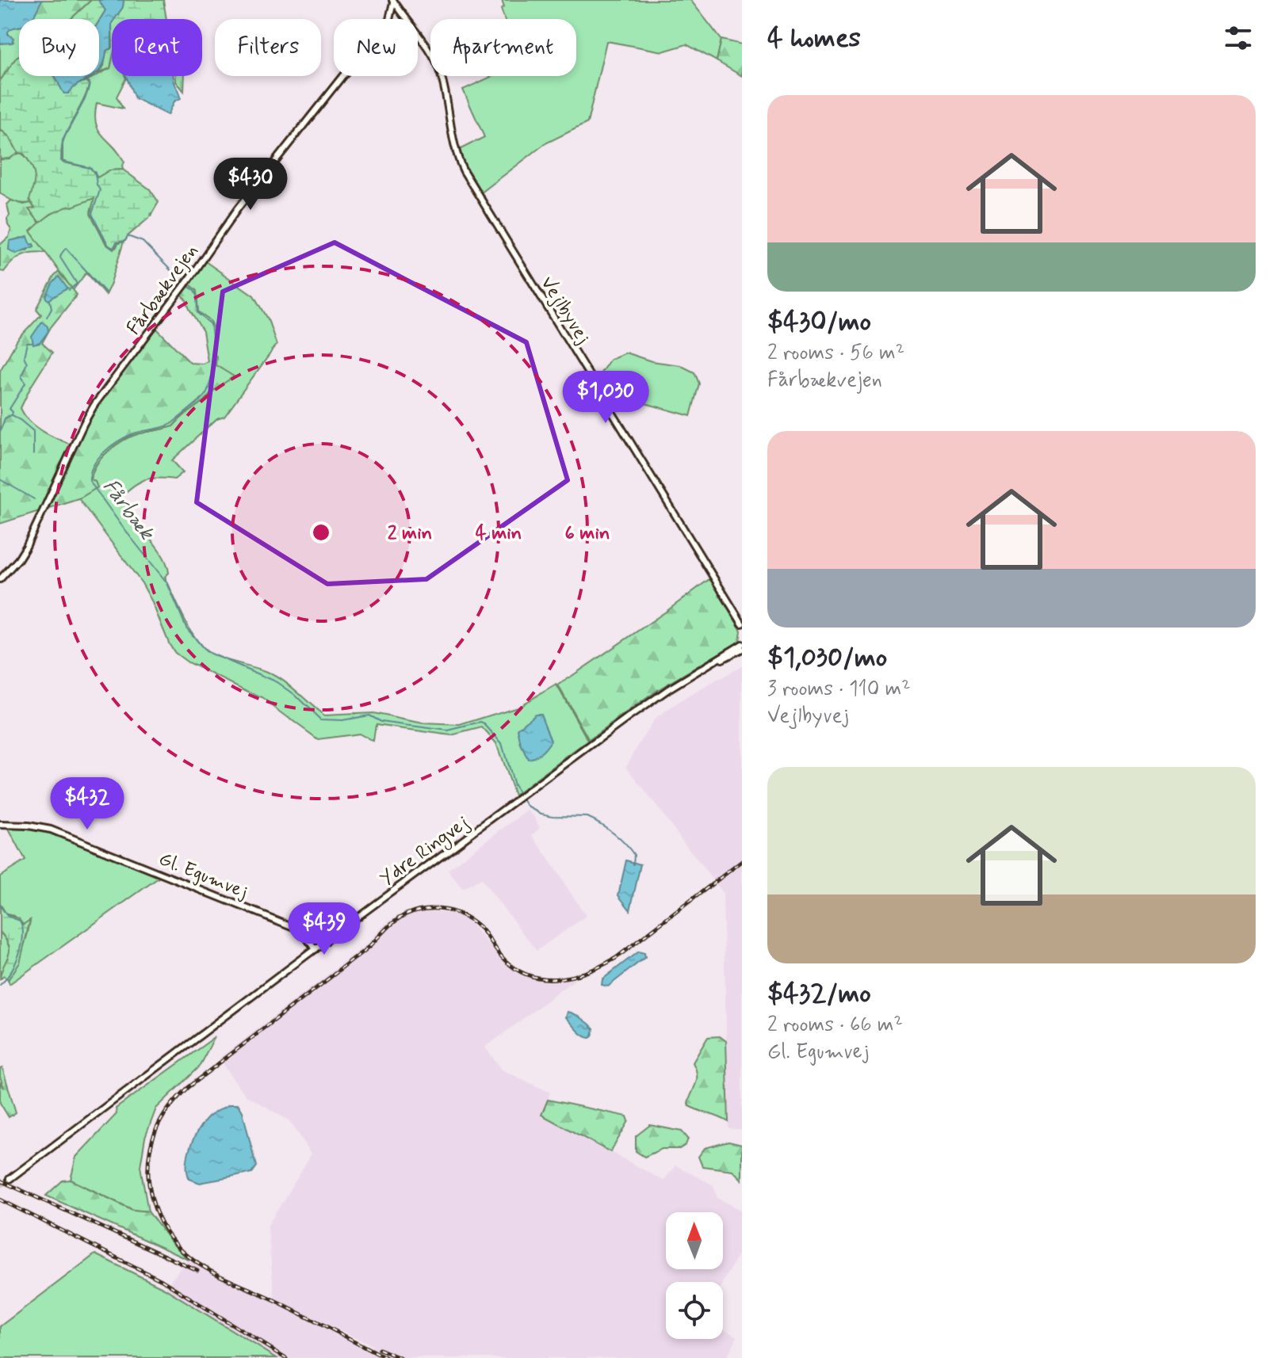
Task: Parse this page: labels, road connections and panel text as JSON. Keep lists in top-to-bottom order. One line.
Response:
{"streets":{"street":["Fårbækvejen","Vejlbyvej","Ydre Ringvej","Gl. Egumvej"]},"crossings":[["Fårbækvejen","Vejlbyvej"],["Ydre Ringvej","Gl. Egumvej"]],"water":["Fårbæk"],"north":"top","page":{"heading":"4 homes","chip":["Buy","Rent","Filters","New","Apartment"],"list":[{"name":"$430/mo","note":"2 rooms · 56 m² · Fårbækvejen"},{"name":"$1,030/mo","note":"3 rooms · 110 m² · Vejlbyvej"},{"name":"$432/mo","note":"2 rooms · 66 m² · Gl. Egumvej"}],"price":["$430","$1,030","$432","$439"]},"rings":["2 min","4 min","6 min"]}
